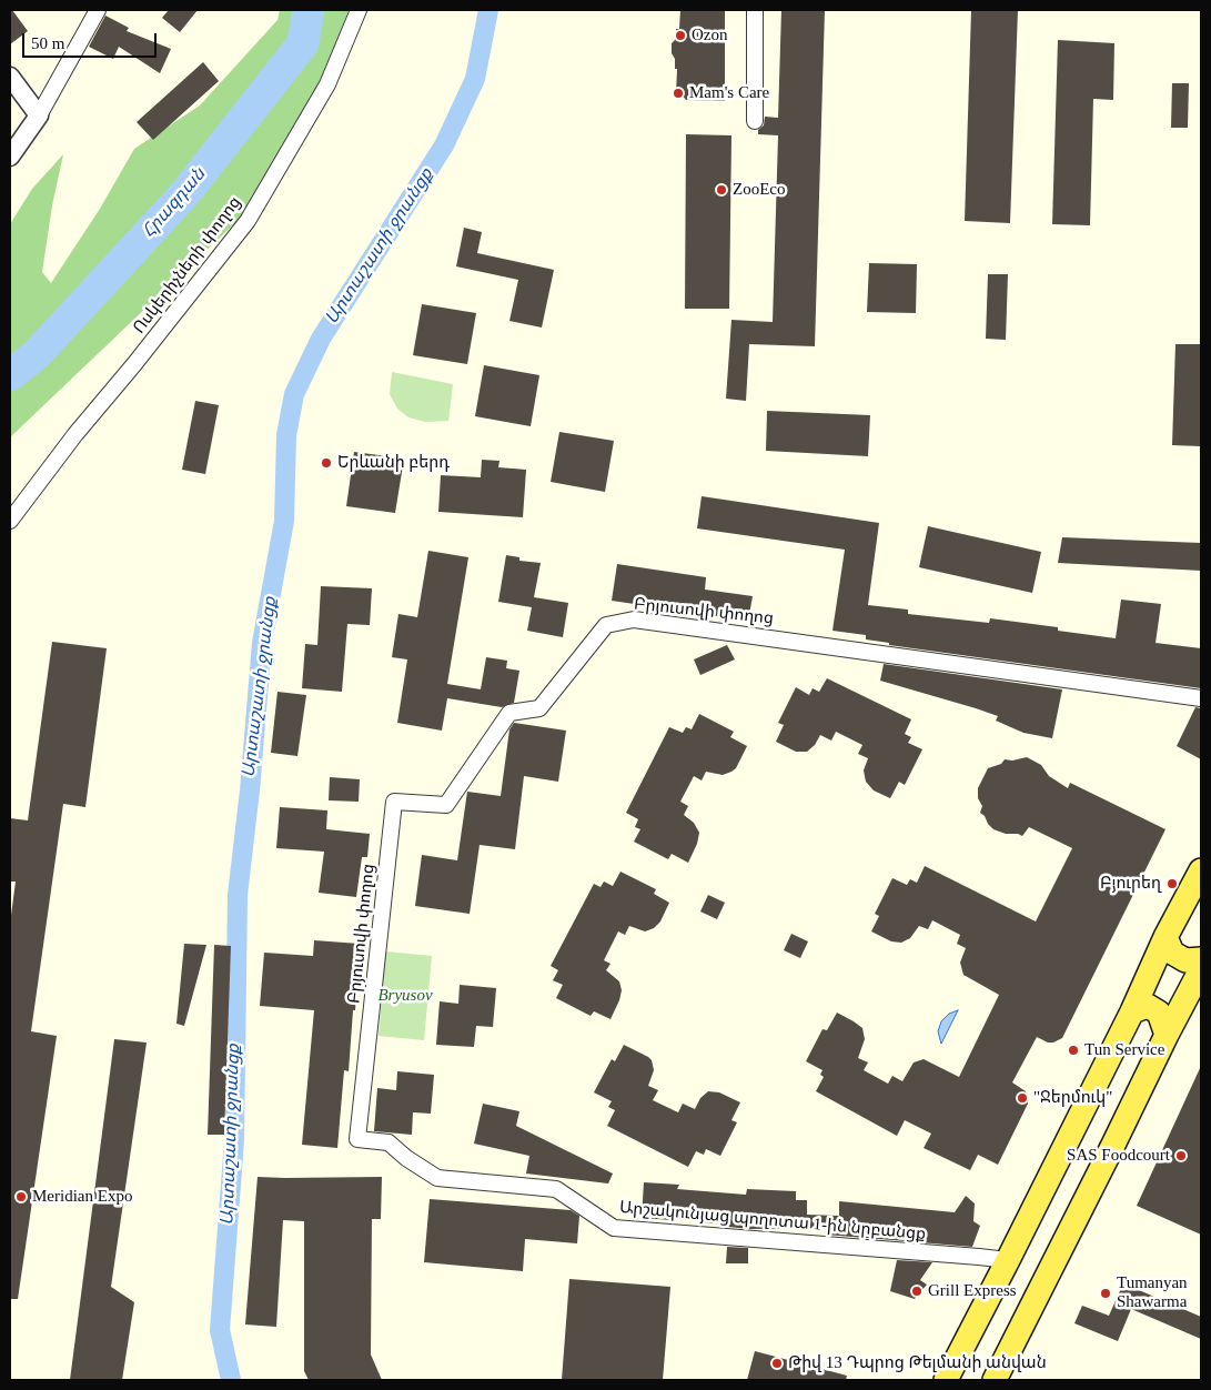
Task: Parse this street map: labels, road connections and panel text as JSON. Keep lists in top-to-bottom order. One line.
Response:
{"streets":{"street":["Ոսկերիչների փողոց","Բրյուսովի փողոց","Արշակունյաց պողոտա 1-ին նրբանցք"]},"crossings":[["Բրյուսովի փողոց","Արշակունյաց պողոտա 1-ին նրբանցք"]],"water":["Հրազդան","Արտաշատի ջրանցք"],"parks":["Bryusov"],"places":["Ozon","Mam's Care","ZooEco","Երևանի բերդ","Բյուրեղ","Tun Service","\"Ջերմուկ\"","SAS Foodcourt","Meridian Expo","Grill Express","Tumanyan Shawarma","Թիվ 13 Դպրոց Թելմանի անվան"],"scale_bar":"50 m"}
